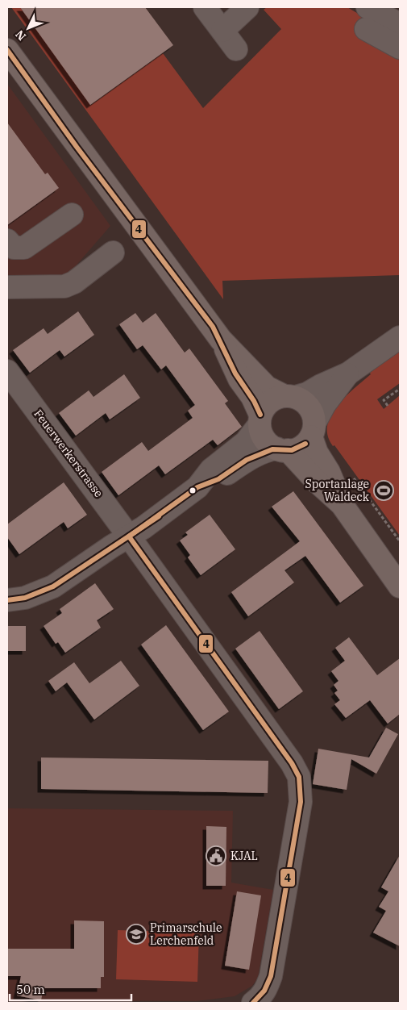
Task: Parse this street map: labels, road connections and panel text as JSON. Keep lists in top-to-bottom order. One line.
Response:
{"streets":{"street":["Feuerwerkerstrasse"]},"places":{"sports":["Sportanlage Waldeck"],"public building":["KJAL"],"school or university":["Primarschule Lerchenfeld"]},"lines":["transit line 4"],"scale_bar":"50 m","north":"bottom left"}
